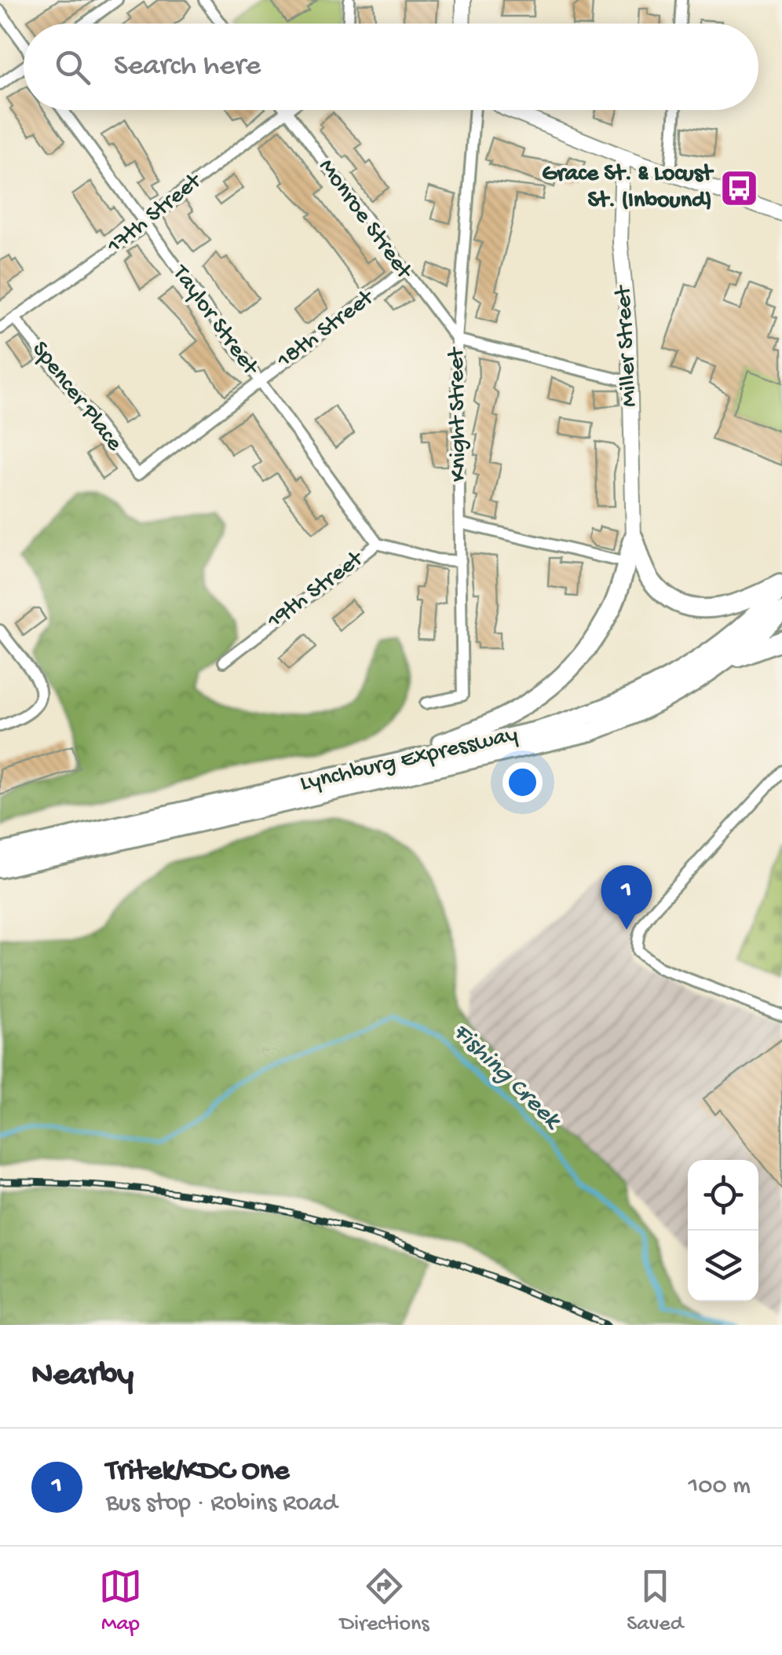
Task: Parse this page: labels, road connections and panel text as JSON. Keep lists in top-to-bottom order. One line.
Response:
{"streets":{"highway":["Lynchburg Expressway"],"main road":["Miller Street"],"street":["17th Street","Monroe Street","Taylor Street","18th Street","Spencer Place","Knight Street","19th Street"]},"crossings":[["17th Street","Monroe Street"],["17th Street","Taylor Street"],["17th Street","Spencer Place"],["Monroe Street","18th Street"],["Monroe Street","Knight Street"],["Taylor Street","18th Street"],["Taylor Street","19th Street"],["18th Street","Spencer Place"],["Knight Street","19th Street"]],"water":["Fishing Creek"],"places":{"bus stop":["Grace St. & Locust St. (Inbound)"]},"page":{"search":"Search here","pins":"1","heading":"Nearby","list":[{"mark":"1","name":"Tritek/KDC One","note":"Bus stop · Robins Road","value":"100 m"}],"nav":["Map","Directions","Saved"]}}
